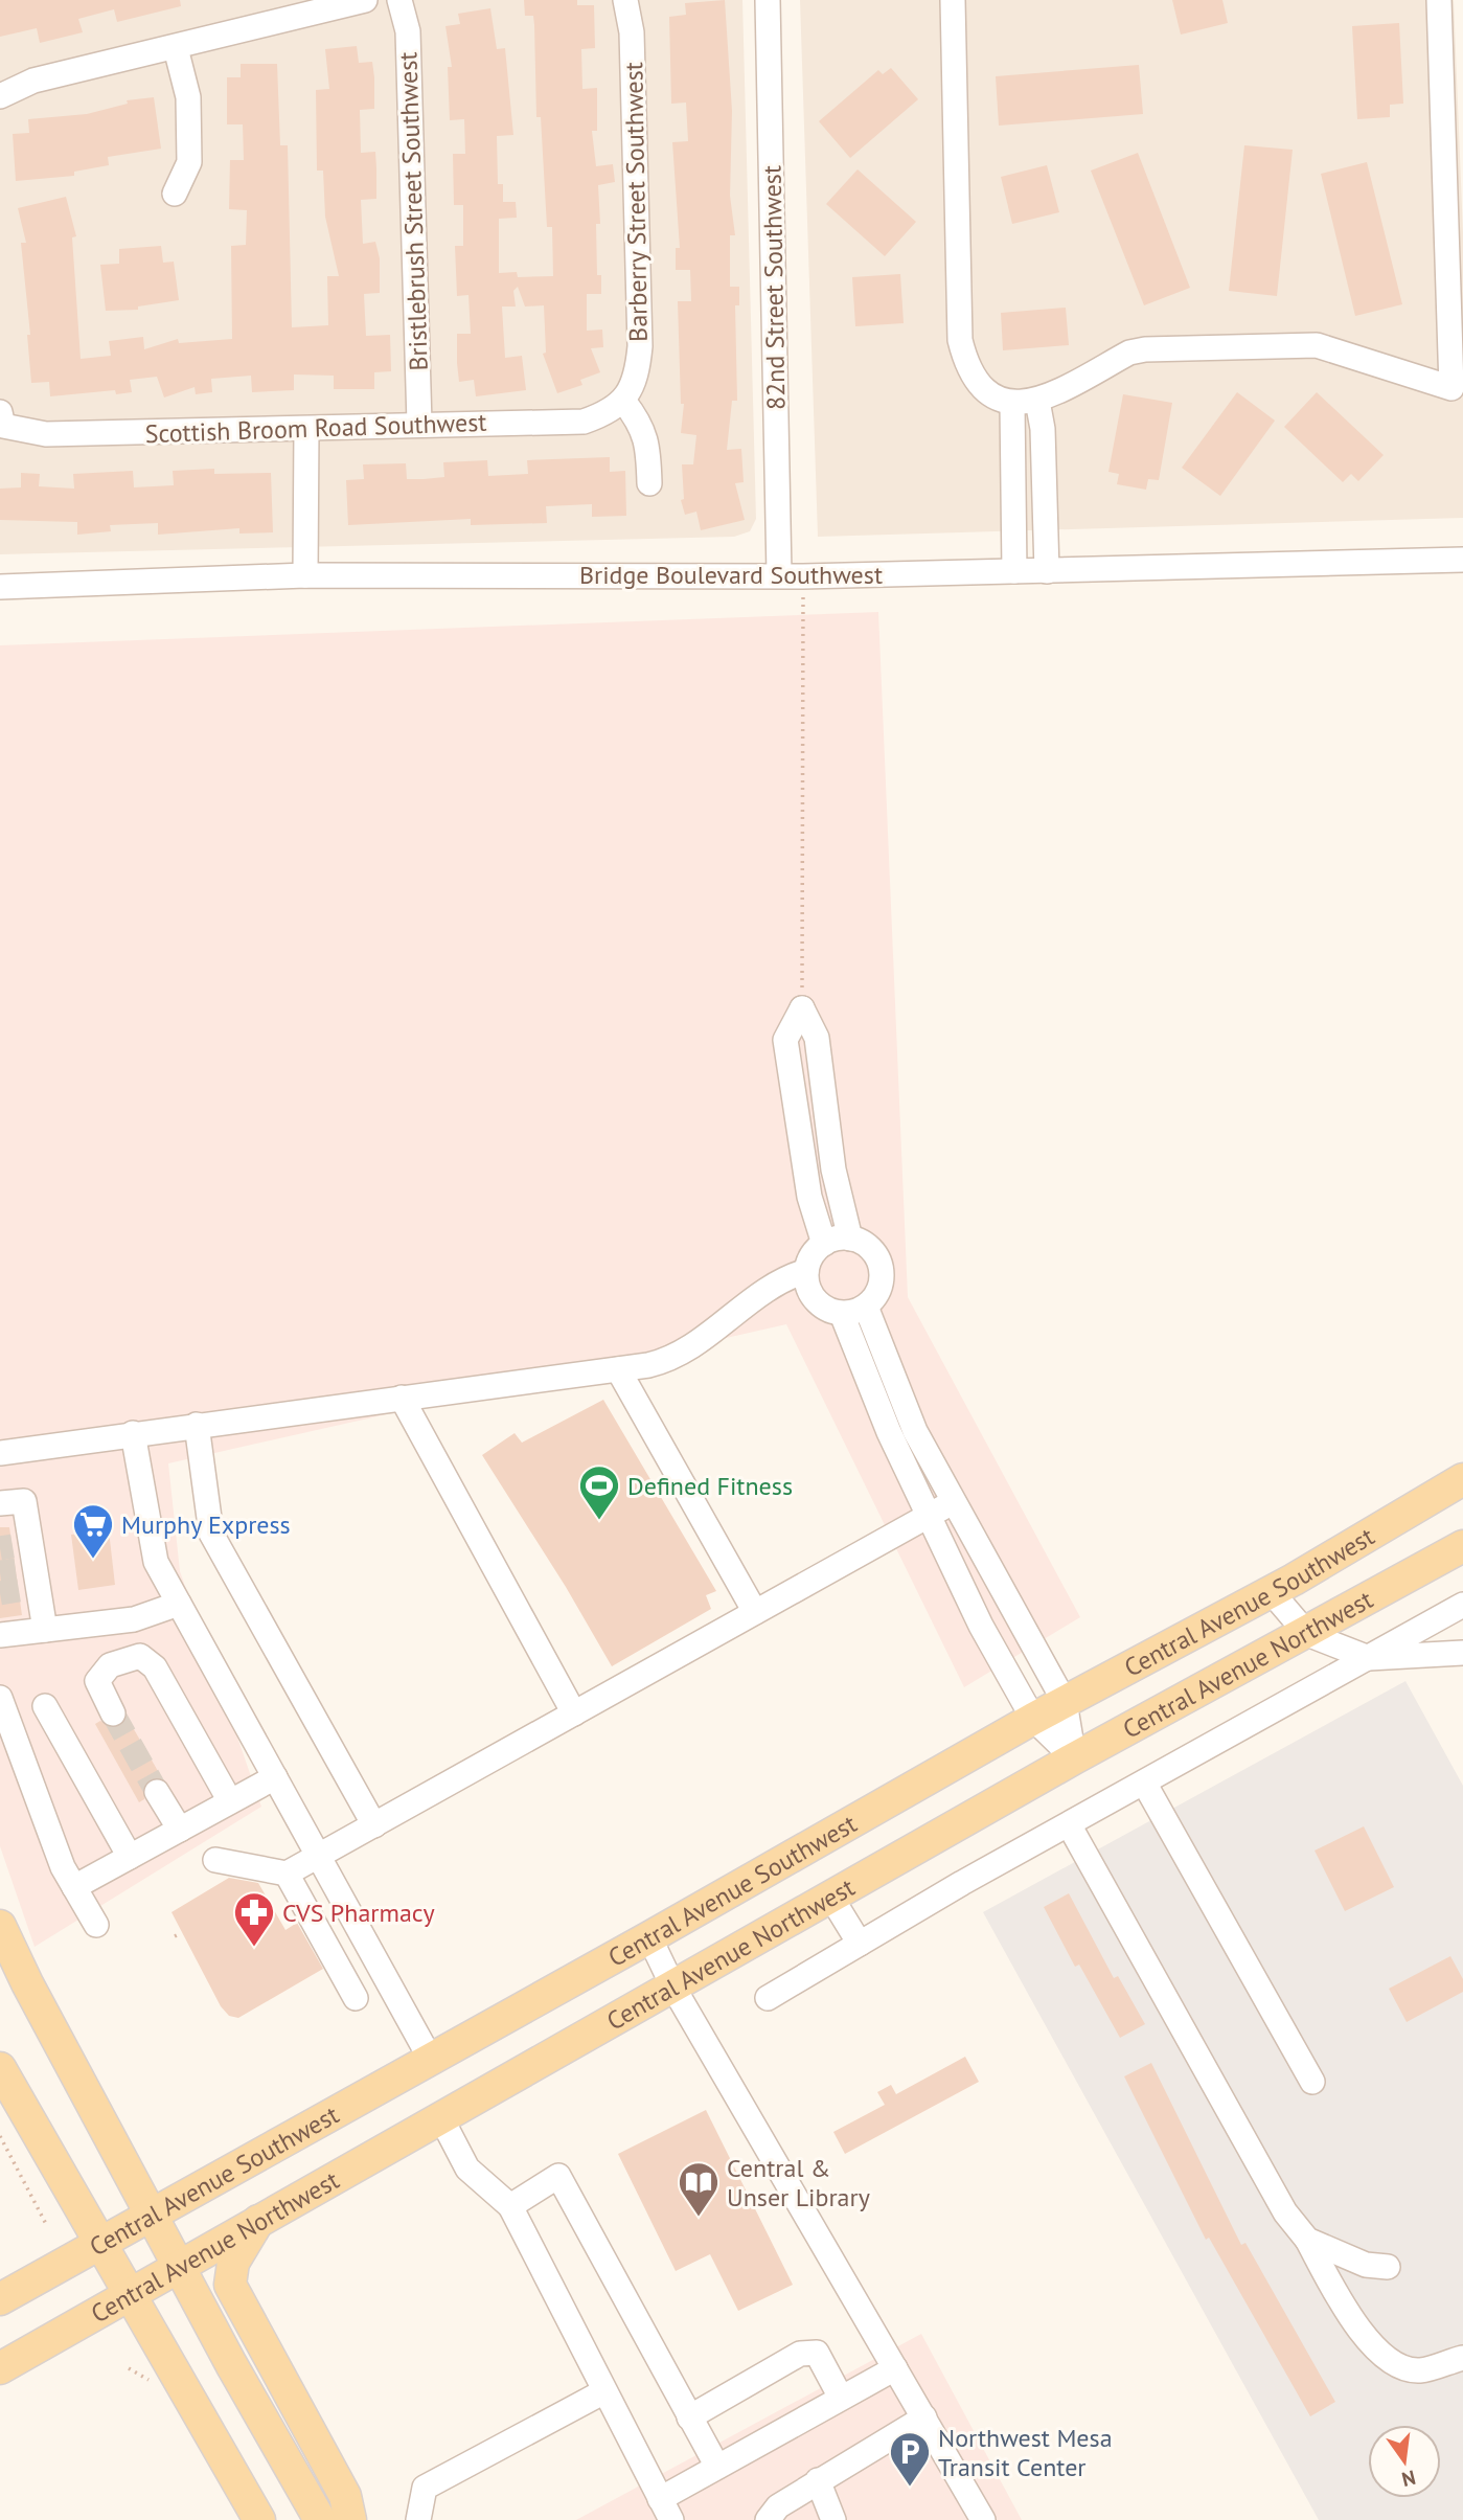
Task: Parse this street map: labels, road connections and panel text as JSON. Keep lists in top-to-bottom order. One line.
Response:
{"streets":{"main road":["Central Avenue Southwest","Central Avenue Northwest"],"street":["Barberry Street Southwest","Bristlebrush Street Southwest","82nd Street Southwest","Scottish Broom Road Southwest","Bridge Boulevard Southwest"]},"crossings":[["Barberry Street Southwest","Scottish Broom Road Southwest"],["Bristlebrush Street Southwest","Scottish Broom Road Southwest"],["82nd Street Southwest","Bridge Boulevard Southwest"]],"places":{"sports":["Defined Fitness"],"supermarket":["Murphy Express"],"pharmacy":["CVS Pharmacy"],"library":["Central & Unser Library"],"parking":["Northwest Mesa Transit Center"]},"north":"bottom"}
